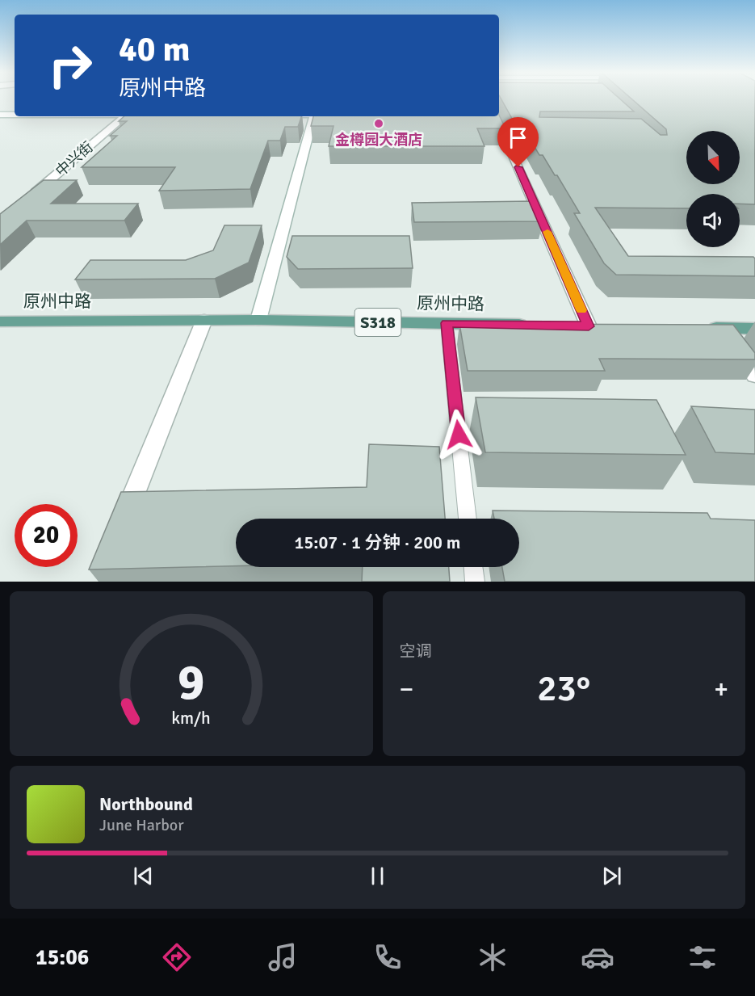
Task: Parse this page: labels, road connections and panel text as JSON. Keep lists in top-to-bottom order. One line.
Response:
{"streets":{"main road":["原州中路","S318"],"street":["中兴街"]},"places":["金樽园大酒店"],"north":"bottom right","page":{"turn":["40 m","原州中路"],"limit":"20","trip":"15:07 · 1 分钟 · 200 m","tile":"空调","heat":["−","23°","+"],"song":["Northbound","June Harbor"],"tabs":"15:06","gauge":["9","km/h"]}}
